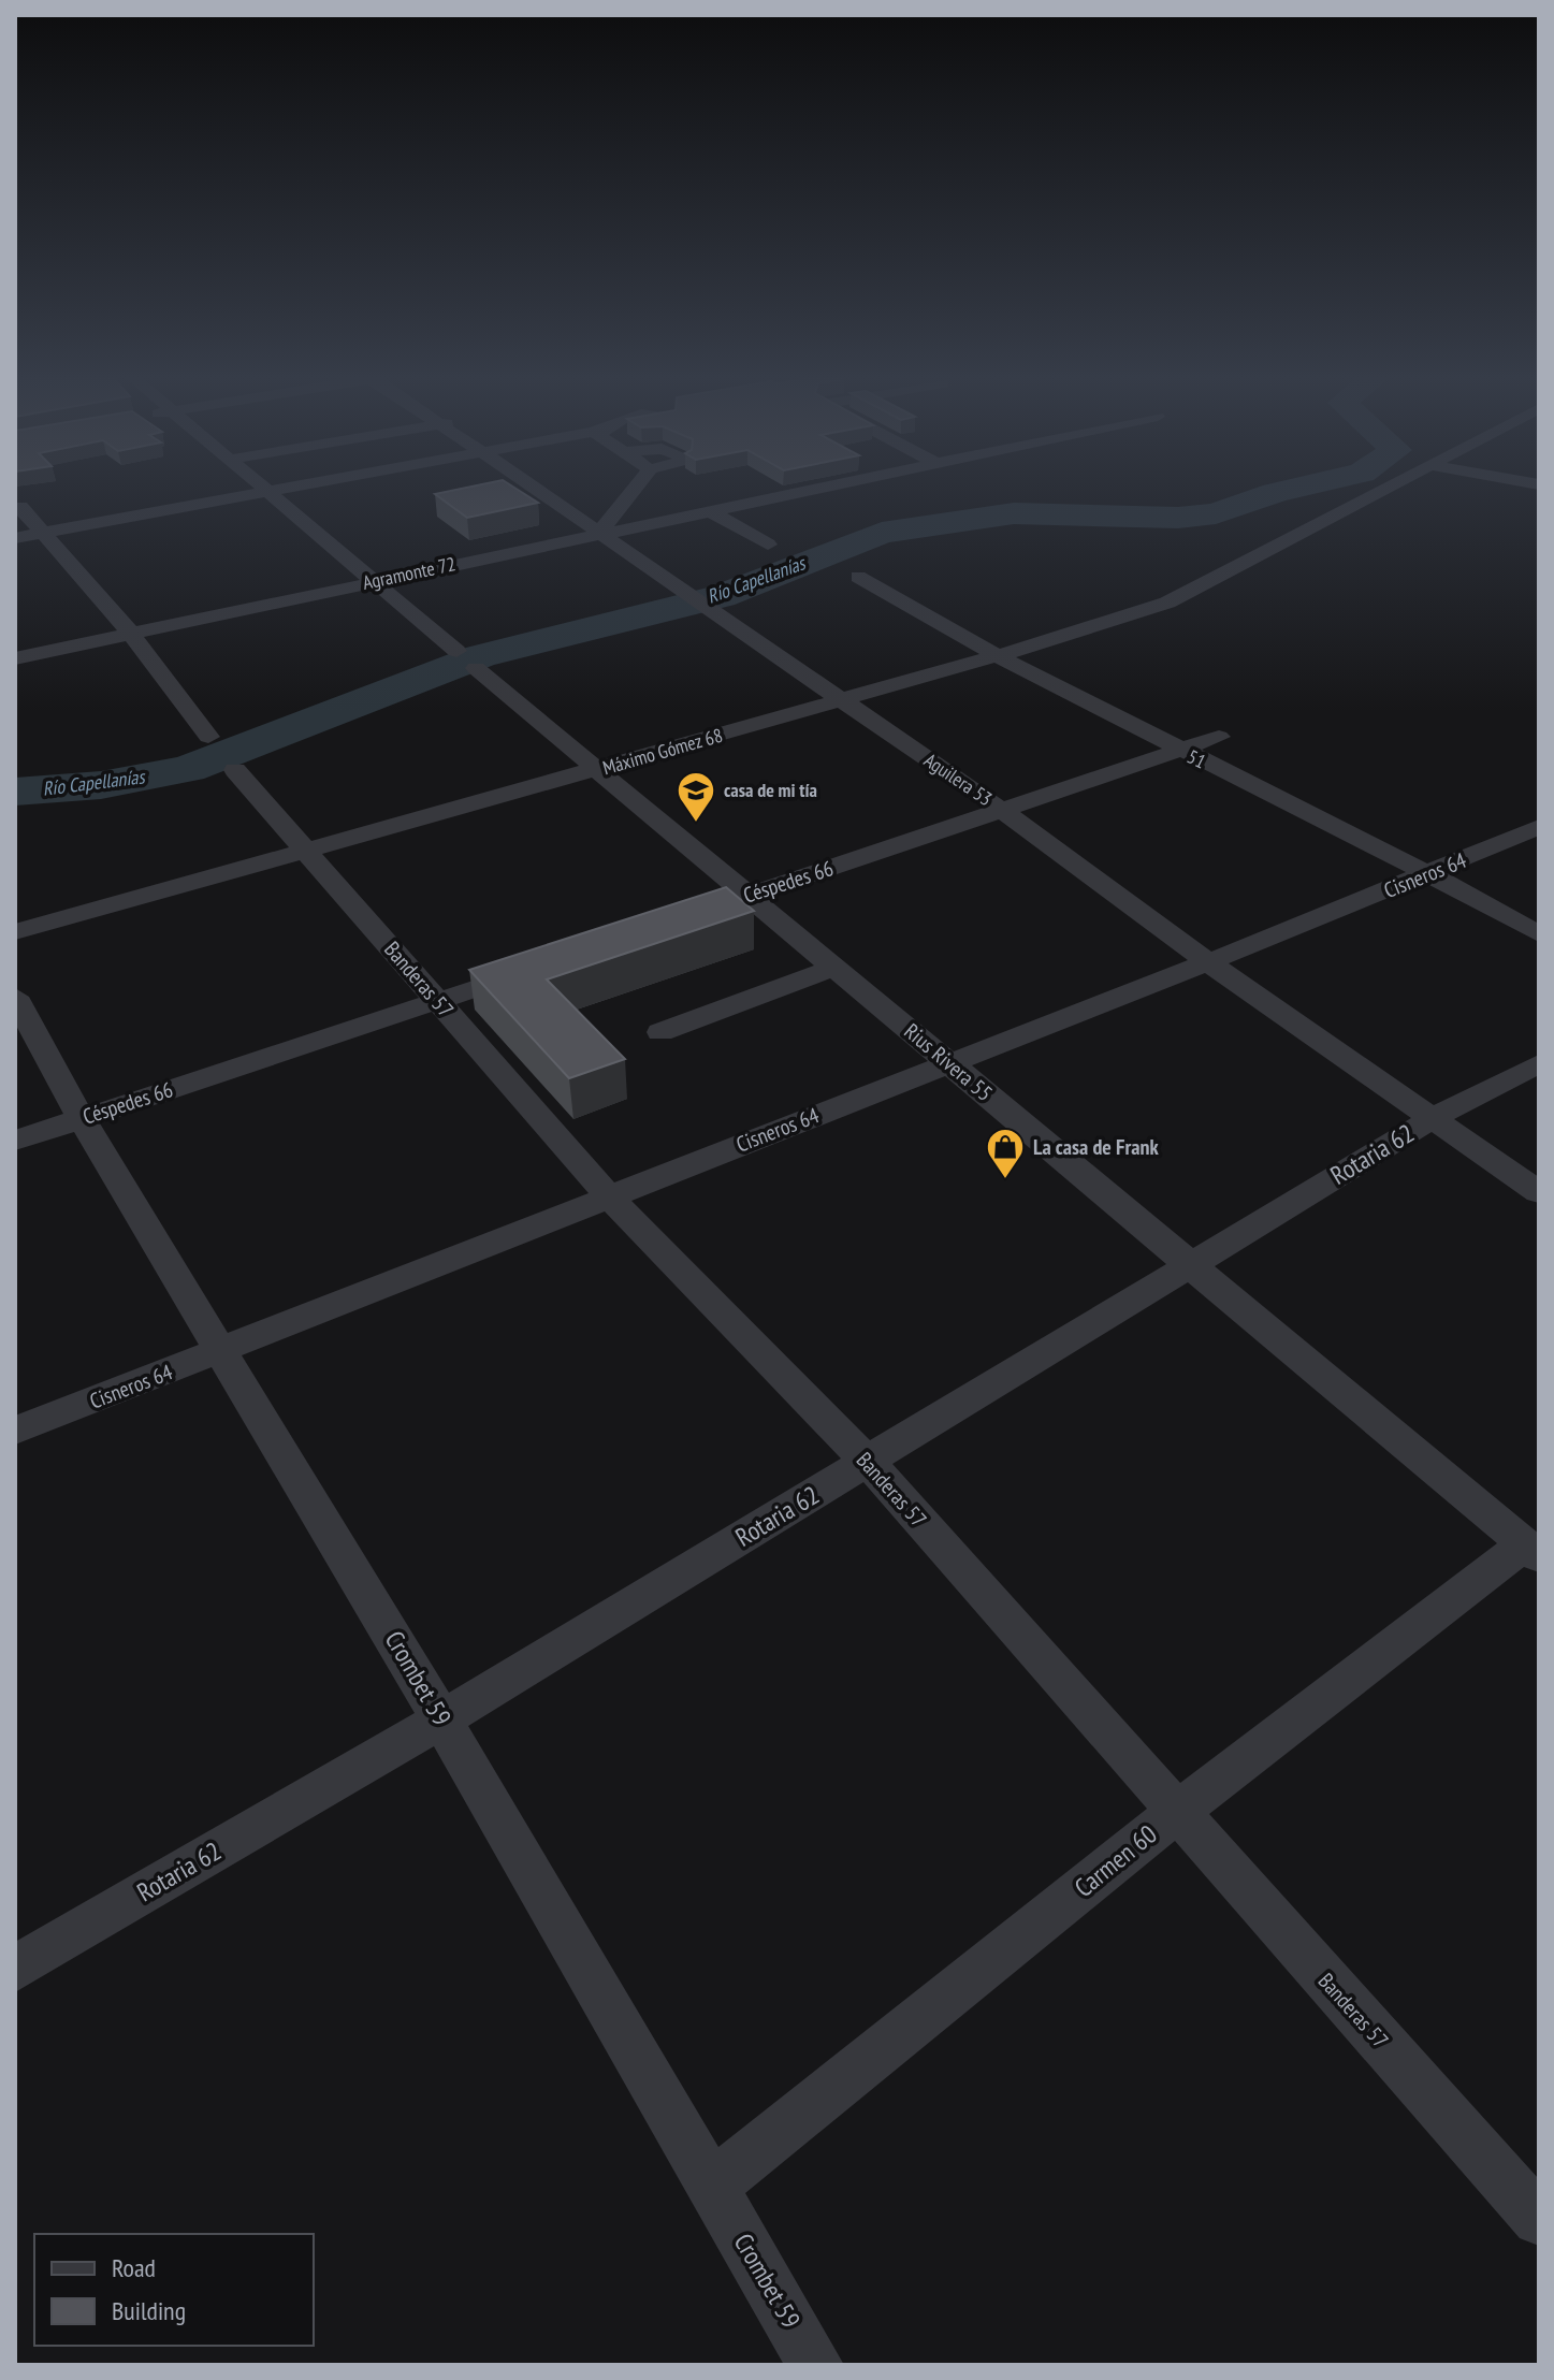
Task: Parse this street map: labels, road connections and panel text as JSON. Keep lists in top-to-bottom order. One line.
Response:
{"streets":{"street":["Agramonte 72","Máximo Gómez 68","51","Aguilera 53","Cisneros 64","Céspedes 66","Banderas 57","Rius Rivera 55","Rotaria 62","Crombet 59","Carmen 60"]},"crossings":[["Agramonte 72","Aguilera 53"],["Agramonte 72","Rius Rivera 55"],["Máximo Gómez 68","51"],["Máximo Gómez 68","Aguilera 53"],["Máximo Gómez 68","Banderas 57"],["Máximo Gómez 68","Rius Rivera 55"],["51","Cisneros 64"],["51","Céspedes 66"],["Aguilera 53","Cisneros 64"],["Aguilera 53","Céspedes 66"],["Aguilera 53","Rotaria 62"],["Cisneros 64","Banderas 57"],["Cisneros 64","Rius Rivera 55"],["Cisneros 64","Crombet 59"],["Céspedes 66","Banderas 57"],["Céspedes 66","Rius Rivera 55"],["Céspedes 66","Crombet 59"],["Banderas 57","Rotaria 62"],["Banderas 57","Carmen 60"],["Rius Rivera 55","Rotaria 62"],["Rius Rivera 55","Carmen 60"],["Rotaria 62","Crombet 59"],["Crombet 59","Carmen 60"]],"water":["Río Capellanías"],"places":{"school or university":["casa de mi tía"],"shop":["La casa de Frank"]},"legend":["Road","Building"]}
